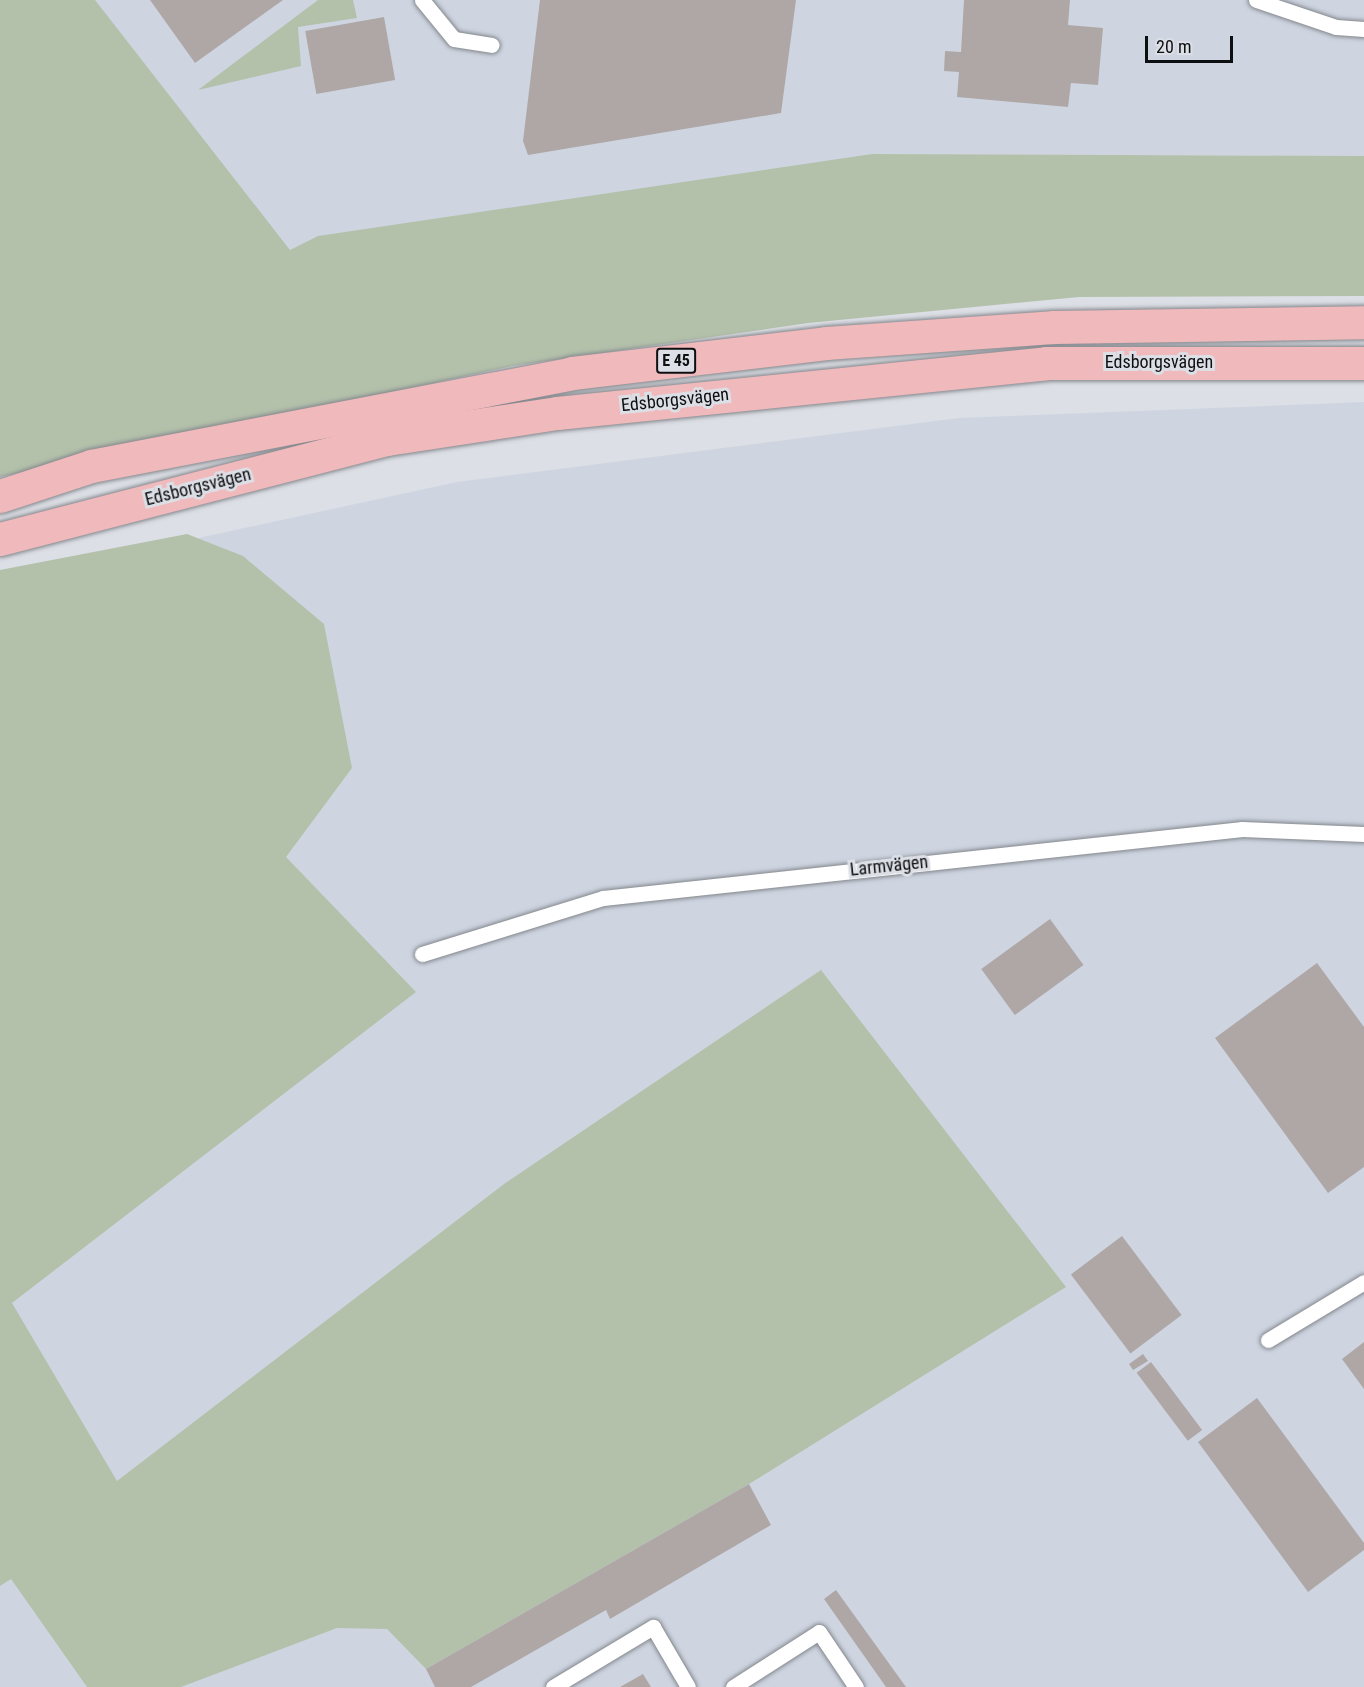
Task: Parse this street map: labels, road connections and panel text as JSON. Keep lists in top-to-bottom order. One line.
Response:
{"streets":{"highway":["E 45","Edsborgsvägen"],"lane":["Larmvägen"]},"crossings":[["E 45","Edsborgsvägen"]],"scale_bar":"20 m"}
